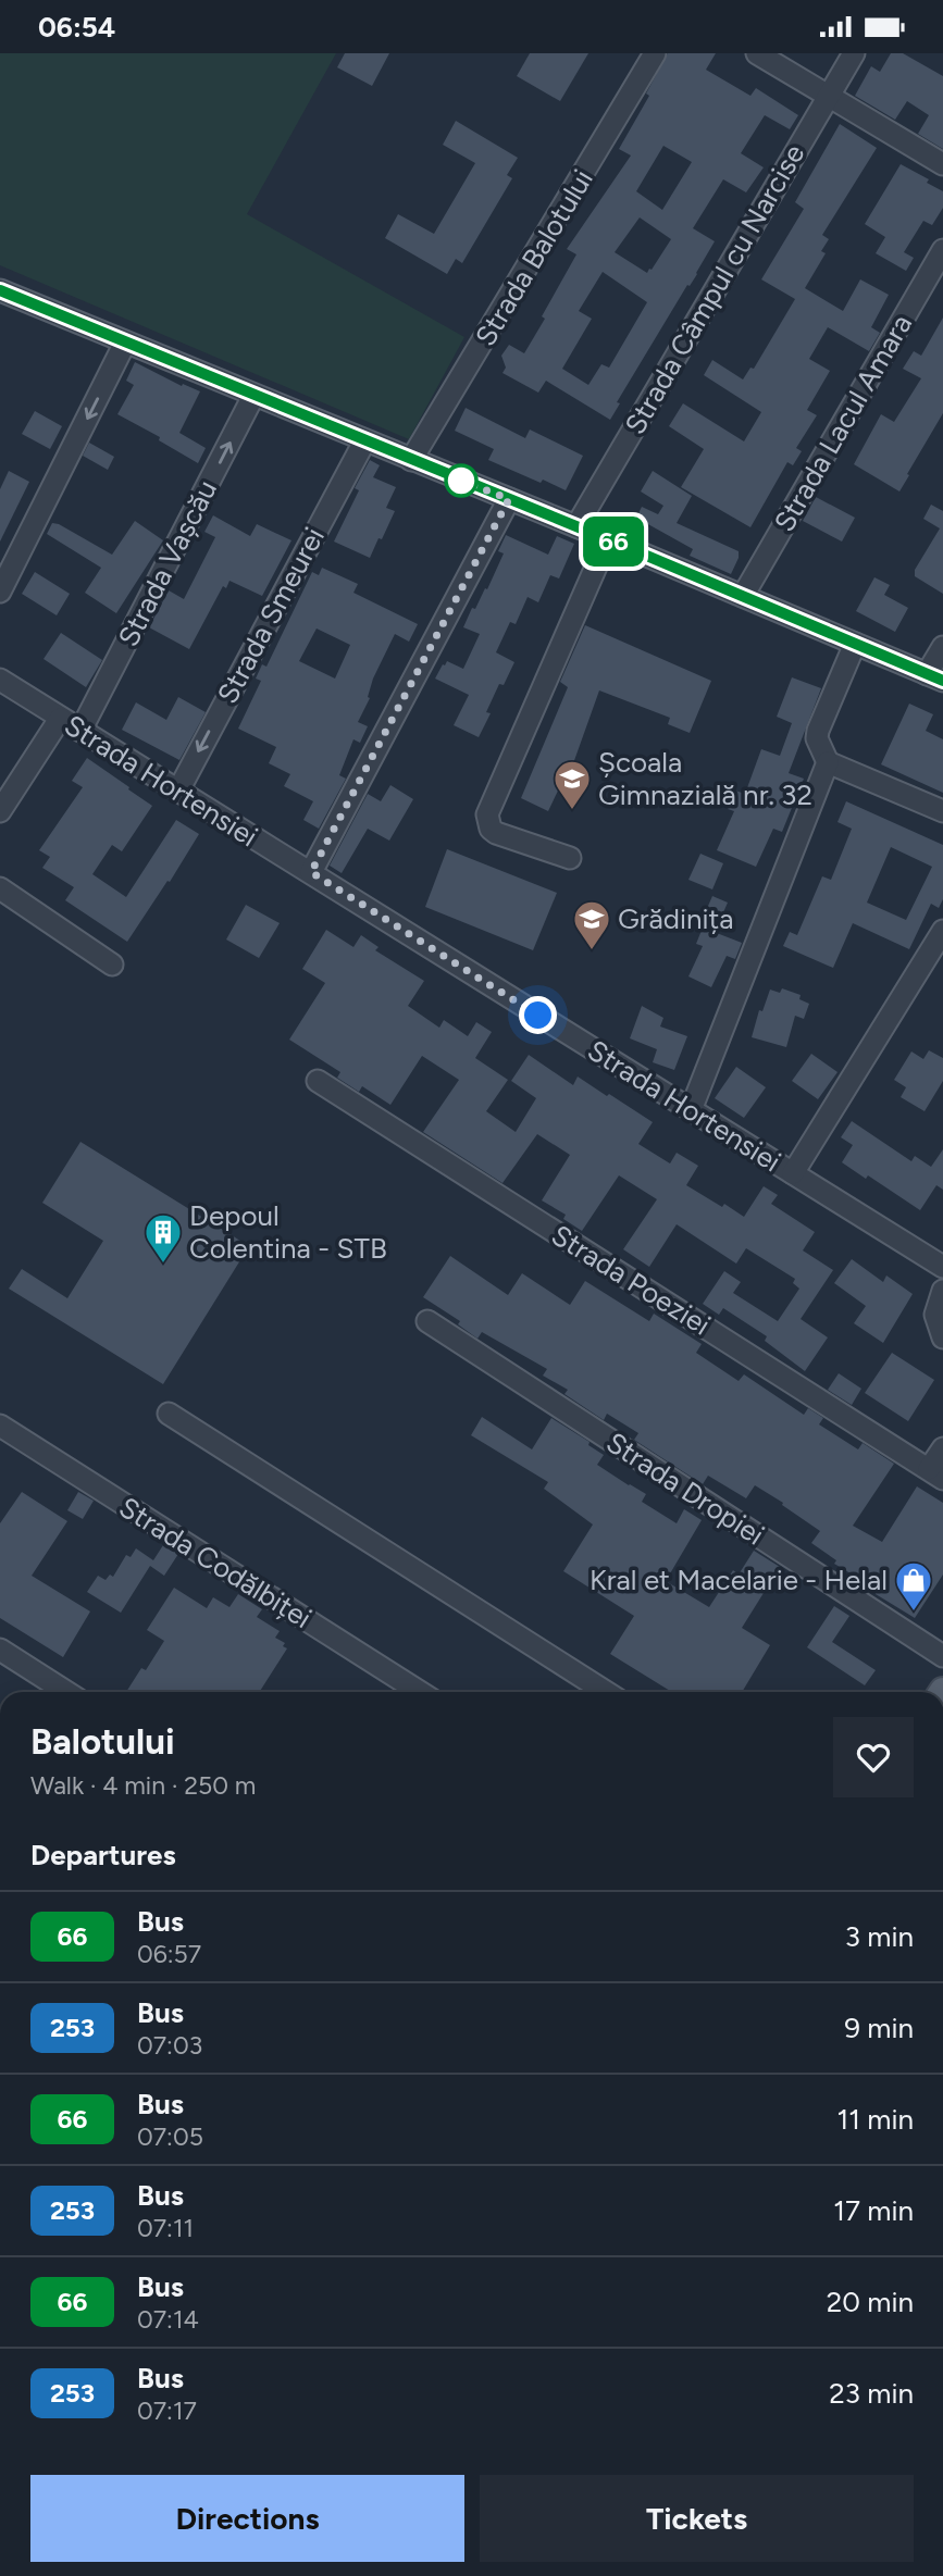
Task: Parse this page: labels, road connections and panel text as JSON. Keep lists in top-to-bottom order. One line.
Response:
{"streets":{"street":["Strada Balotului","Strada Câmpul cu Narcise","Strada Lacul Amara","Strada Vașcău","Strada Smeurei","Strada Hortensiei","Strada Poeziei","Strada Dropiei","Strada Codălbiței"]},"crossings":[["Strada Vașcău","Strada Hortensiei"],["Strada Smeurei","Strada Hortensiei"]],"places":{"school or university":["Școala Gimnazială nr. 32","Grădinița"],"building":["Depoul Colentina - STB"],"shop":["Kral et Macelarie - Helal"]},"lines":["bus line 66"],"page":{"status":"06:54","on_map":"66","heading":[["Balotului","Walk · 4 min · 250 m"],"Departures"],"list":[{"mark":"66","name":"Bus","note":"06:57","value":"3 min"},{"mark":"253","name":"Bus","note":"07:03","value":"9 min"},{"mark":"66","name":"Bus","note":"07:05","value":"11 min"},{"mark":"253","name":"Bus","note":"07:11","value":"17 min"},{"mark":"66","name":"Bus","note":"07:14","value":"20 min"},{"mark":"253","name":"Bus","note":"07:17","value":"23 min"}],"buttons":["Directions","Tickets"]}}
